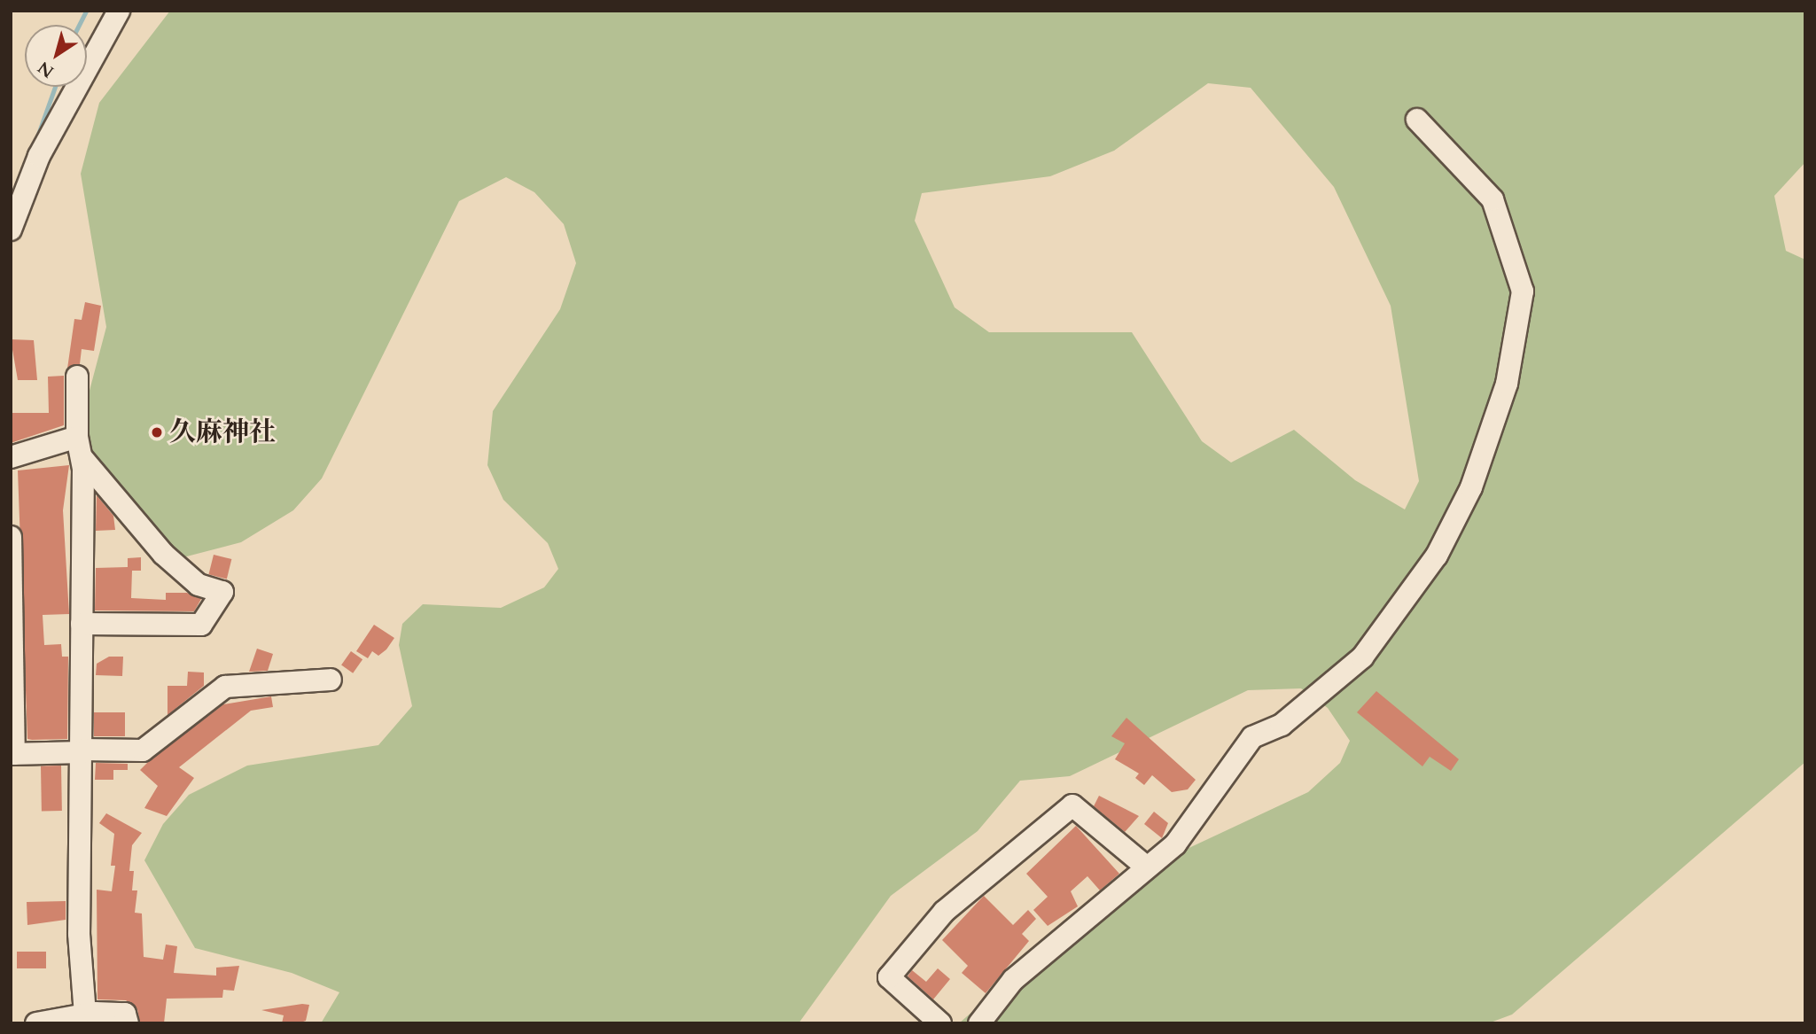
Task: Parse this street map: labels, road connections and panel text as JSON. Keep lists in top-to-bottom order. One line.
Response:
{"places":["久麻神社"],"north":"bottom left"}
